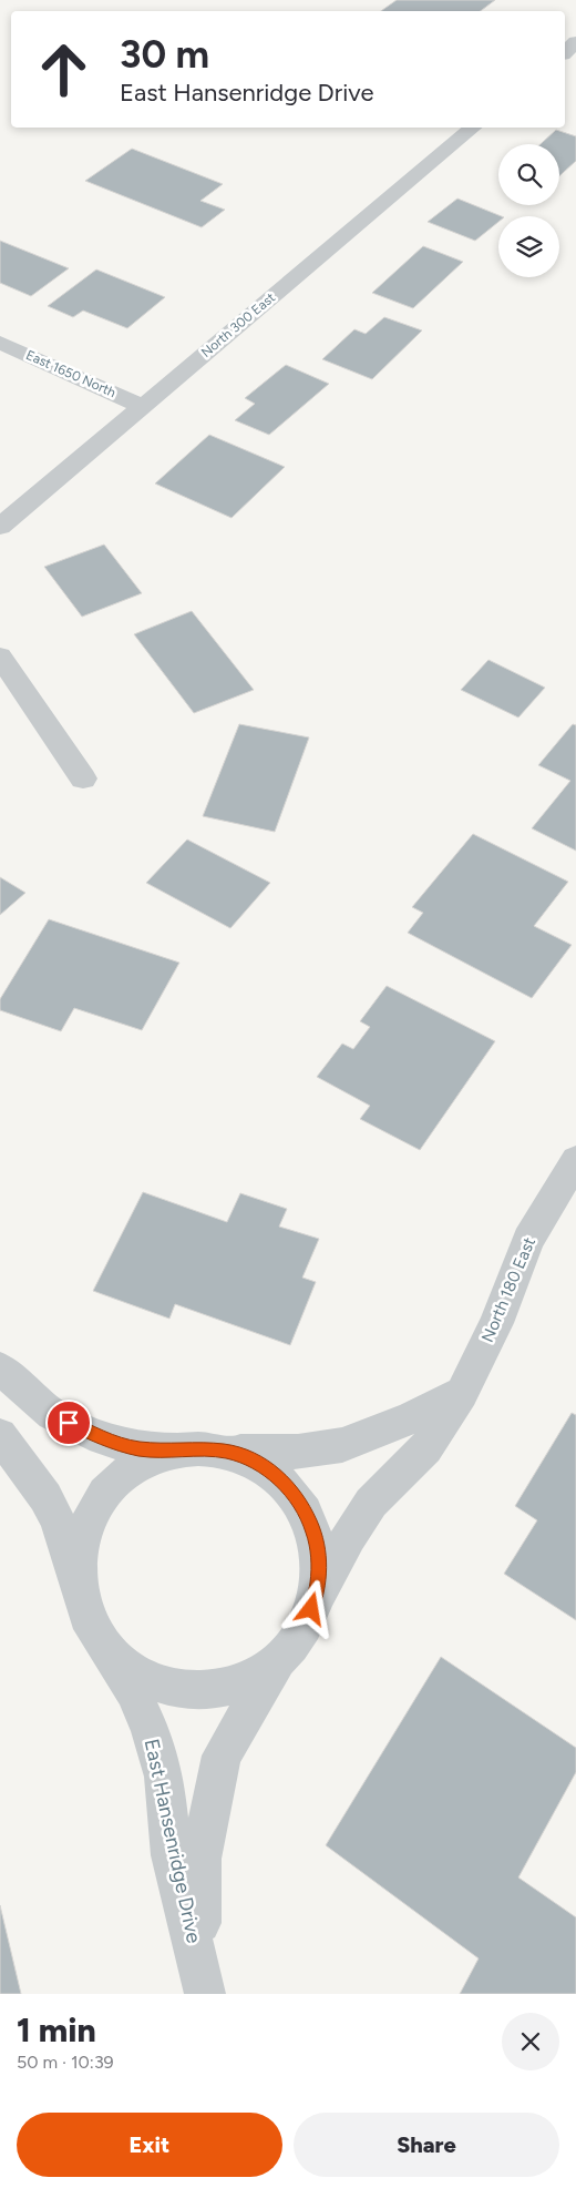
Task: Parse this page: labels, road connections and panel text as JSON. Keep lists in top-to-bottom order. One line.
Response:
{"streets":{"street":["North 300 East","East 1650 North","North 180 East","East Hansenridge Drive"]},"crossings":[["North 300 East","East 1650 North"]],"page":{"turn":["30 m","East Hansenridge Drive"],"heading":["1 min","50 m · 10:39"],"buttons":["Exit","Share"]}}
